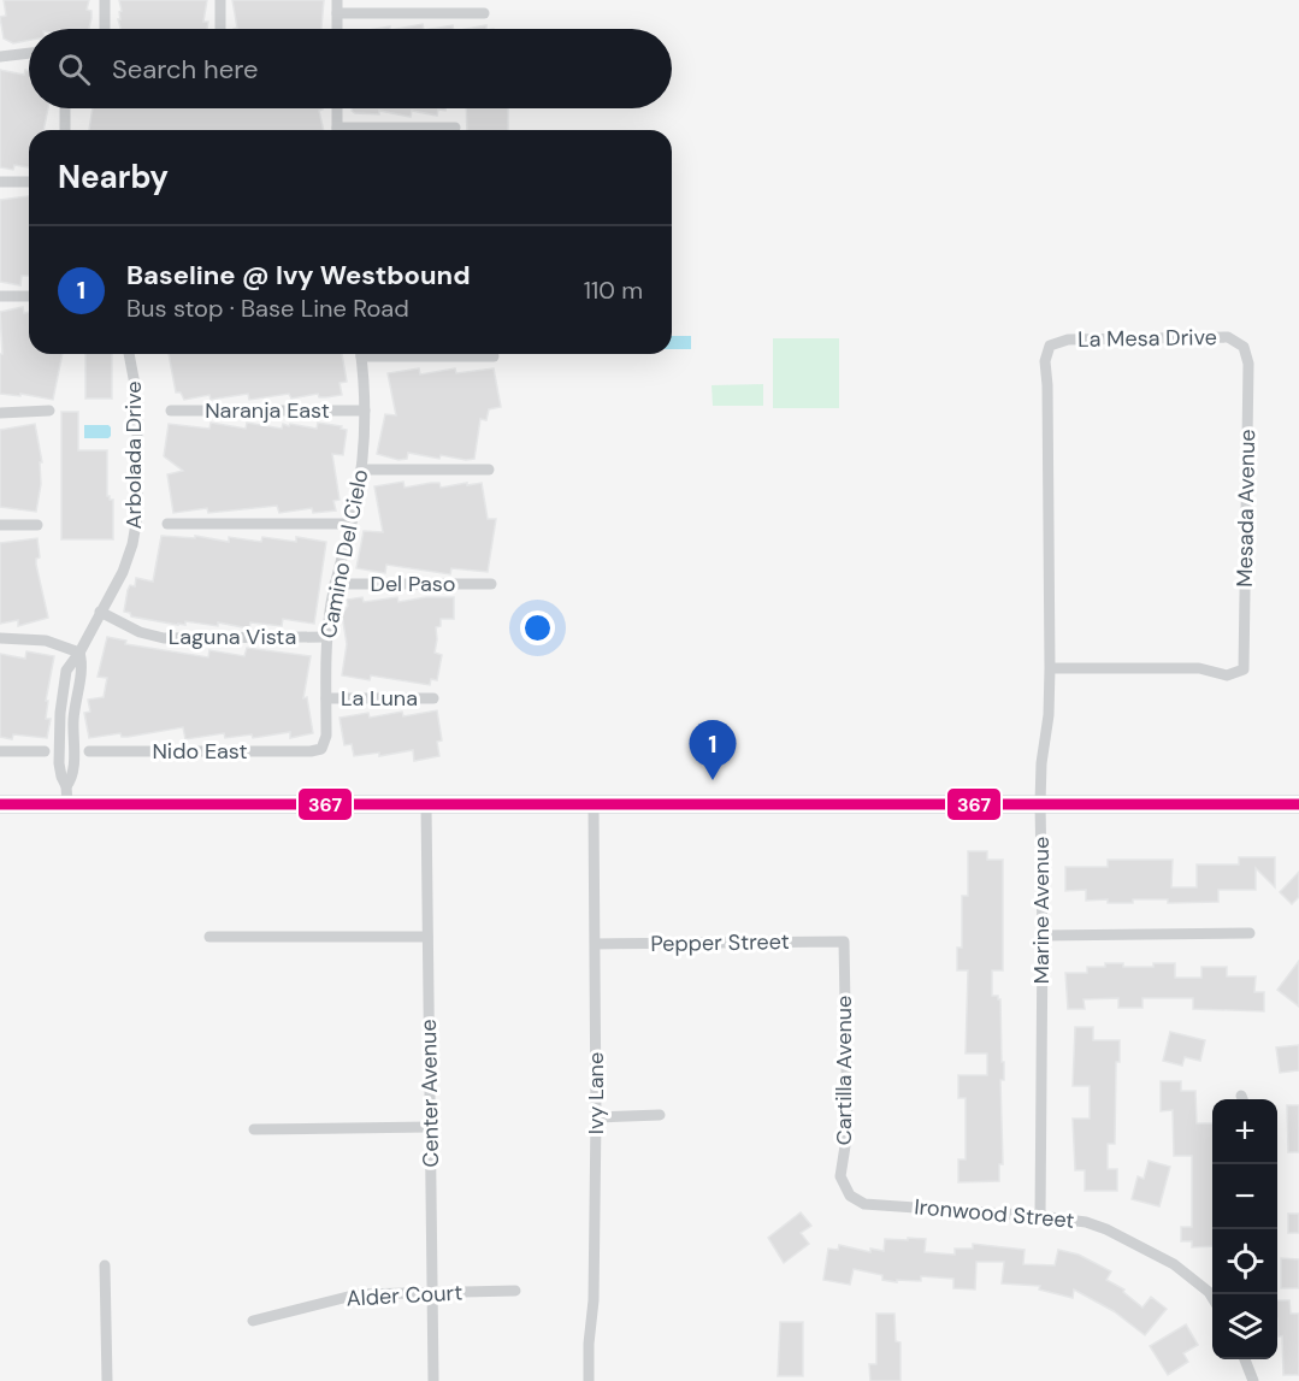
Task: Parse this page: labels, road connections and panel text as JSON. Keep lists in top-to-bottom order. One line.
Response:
{"streets":{"street":["La Mesa Drive","Naranja East","Arbolada Drive","Mesada Avenue","Camino Del Cielo","Del Paso","Laguna Vista","La Luna","Nido East","Marine Avenue","Pepper Street","Cartilla Avenue","Center Avenue","Ivy Lane","Ironwood Street","Alder Court"]},"crossings":[["La Mesa Drive","Mesada Avenue"],["La Mesa Drive","Marine Avenue"],["Naranja East","Camino Del Cielo"],["Arbolada Drive","Laguna Vista"],["Mesada Avenue","Marine Avenue"],["Camino Del Cielo","Del Paso"],["Camino Del Cielo","Laguna Vista"],["Camino Del Cielo","La Luna"],["Camino Del Cielo","Nido East"],["Marine Avenue","Ironwood Street"],["Pepper Street","Cartilla Avenue"],["Pepper Street","Ivy Lane"],["Cartilla Avenue","Ironwood Street"],["Center Avenue","Alder Court"]],"lines":["transit line 367"],"page":{"search":"Search here","heading":"Nearby","list":[{"mark":"1","name":"Baseline @ Ivy Westbound","note":"Bus stop · Base Line Road","value":"110 m"}],"pins":"1","map_buttons":["+","−"]}}
